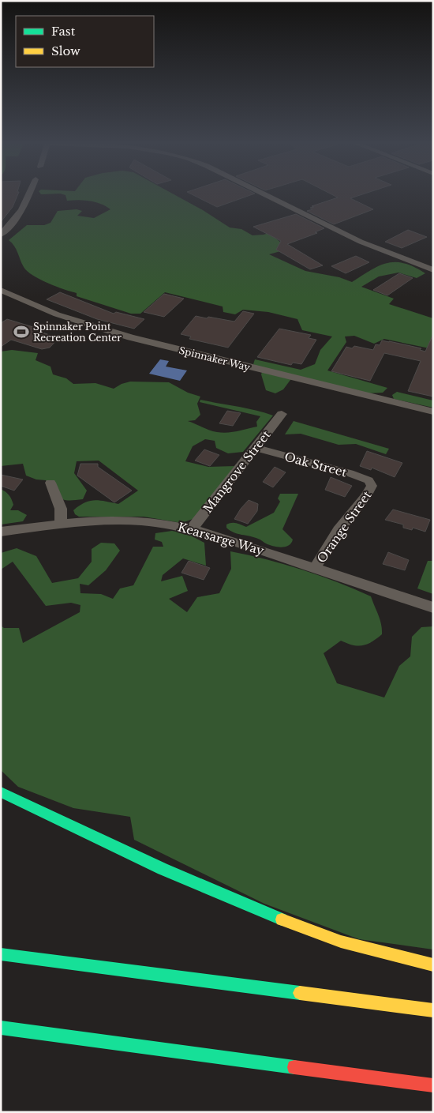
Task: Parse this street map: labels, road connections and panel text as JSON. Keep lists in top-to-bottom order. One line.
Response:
{"streets":{"street":["Spinnaker Way","Oak Street","Mangrove Street","Orange Street","Kearsarge Way"]},"crossings":[["Oak Street","Mangrove Street"],["Oak Street","Orange Street"],["Mangrove Street","Kearsarge Way"],["Orange Street","Kearsarge Way"]],"places":{"sports":["Spinnaker Point Recreation Center"]},"legend":["Fast","Slow"]}
